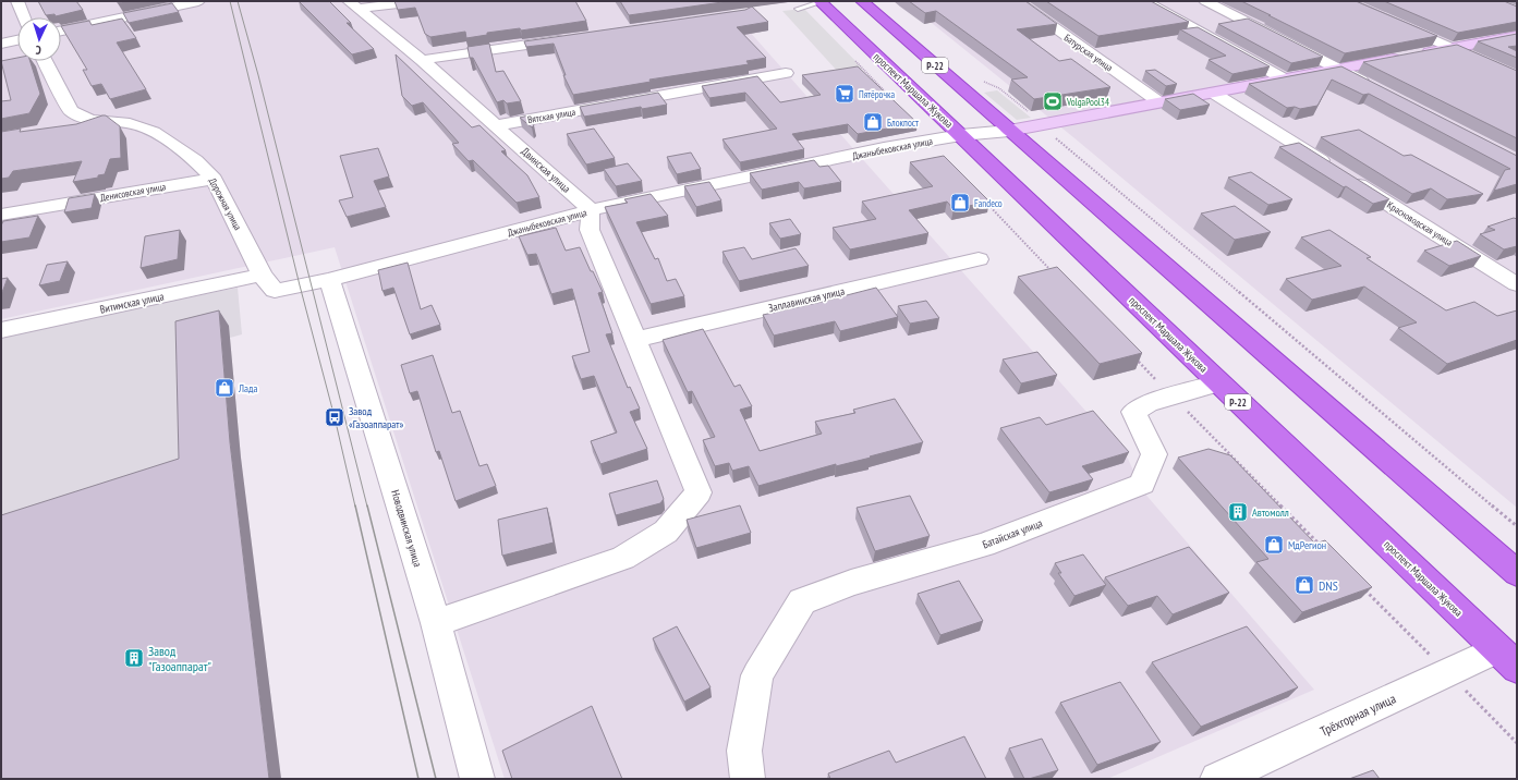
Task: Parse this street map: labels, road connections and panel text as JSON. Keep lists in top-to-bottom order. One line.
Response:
{"streets":{"highway":["Р-22","проспект Маршала Жукова"],"main road":["Джаныбековская улица"],"street":["Батурская улица","Вятская улица","Двинская улица","Денисовская улица","Дорожная улица","Красноводская улица","Заплавинская улица","Витимская улица","Новодвинская улица","Батайская улица","Трёхгорная улица"]},"crossings":[["Батурская улица","Джаныбековская улица"],["Р-22","Джаныбековская улица"],["проспект Маршала Жукова","Джаныбековская улица"],["проспект Маршала Жукова","Батайская улица"],["проспект Маршала Жукова","Трёхгорная улица"],["Вятская улица","Двинская улица"],["Джаныбековская улица","Двинская улица"],["Джаныбековская улица","Дорожная улица"],["Джаныбековская улица","Красноводская улица"],["Джаныбековская улица","Витимская улица"],["Джаныбековская улица","Новодвинская улица"],["Денисовская улица","Дорожная улица"],["Дорожная улица","Витимская улица"]],"places":{"supermarket":["Пятёрочка"],"sports":["VolgaPool34"],"shop":["Блокпост","Fandeco","Лада","МдРегион","DNS"],"bus stop":["Завод «Газоаппарат»"],"building":["Автомолл","Завод \"Газоаппарат\""]},"north":"bottom"}
